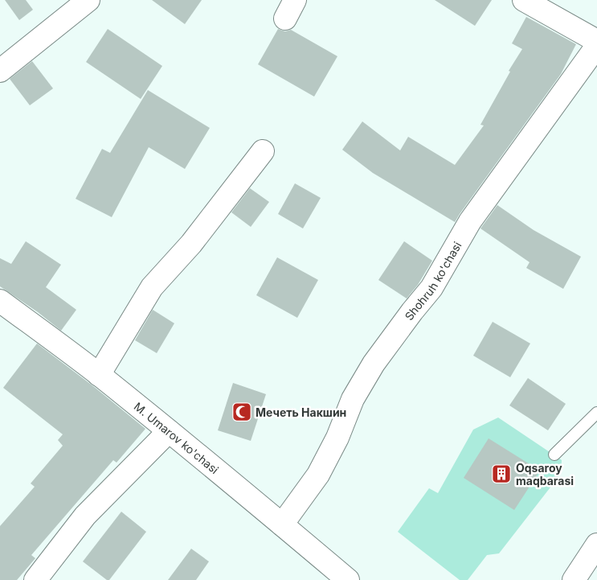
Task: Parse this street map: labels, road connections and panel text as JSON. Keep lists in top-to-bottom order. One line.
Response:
{"streets":{"street":["Shohruh ko'chasi","M. Umarov ko'chasi"]},"crossings":[["Shohruh ko'chasi","M. Umarov ko'chasi"]],"places":{"mosque":["Мечеть Накшин"],"building":["Oqsaroy maqbarasi"]}}
